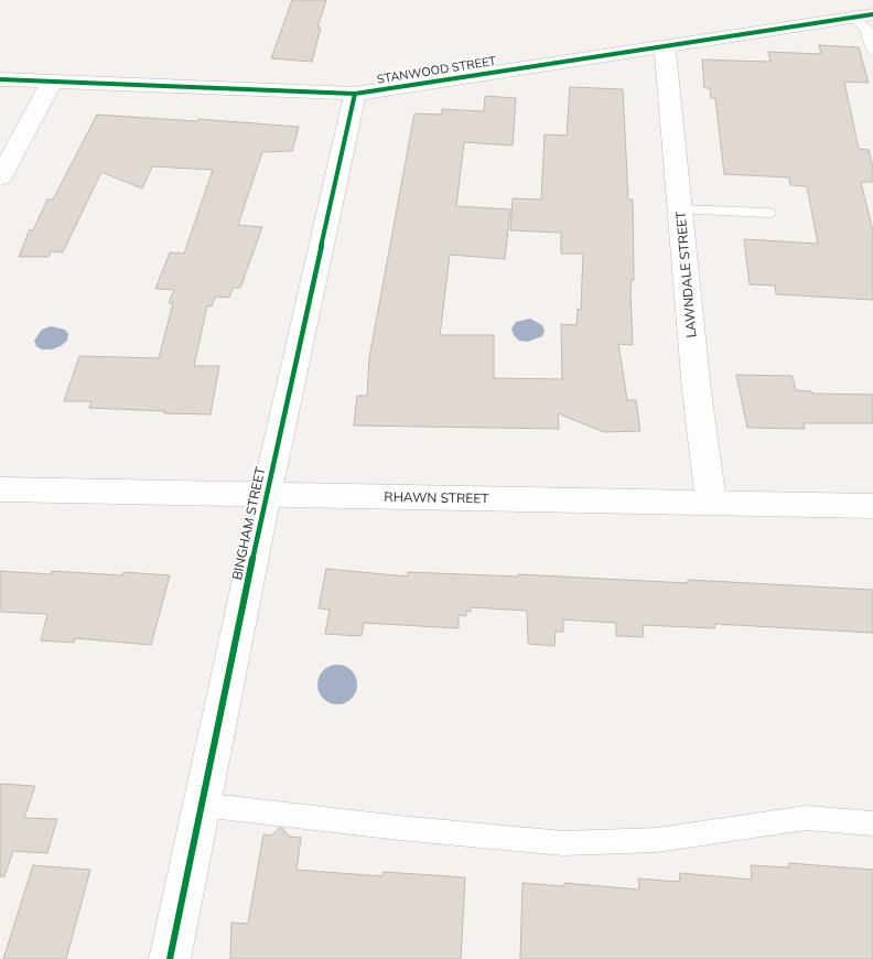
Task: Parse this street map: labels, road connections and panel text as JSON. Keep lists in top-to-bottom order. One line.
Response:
{"streets":{"street":["STANWOOD STREET","LAWNDALE STREET","RHAWN STREET","BINGHAM STREET"]},"crossings":[["STANWOOD STREET","LAWNDALE STREET"],["STANWOOD STREET","BINGHAM STREET"],["LAWNDALE STREET","RHAWN STREET"],["RHAWN STREET","BINGHAM STREET"]]}
